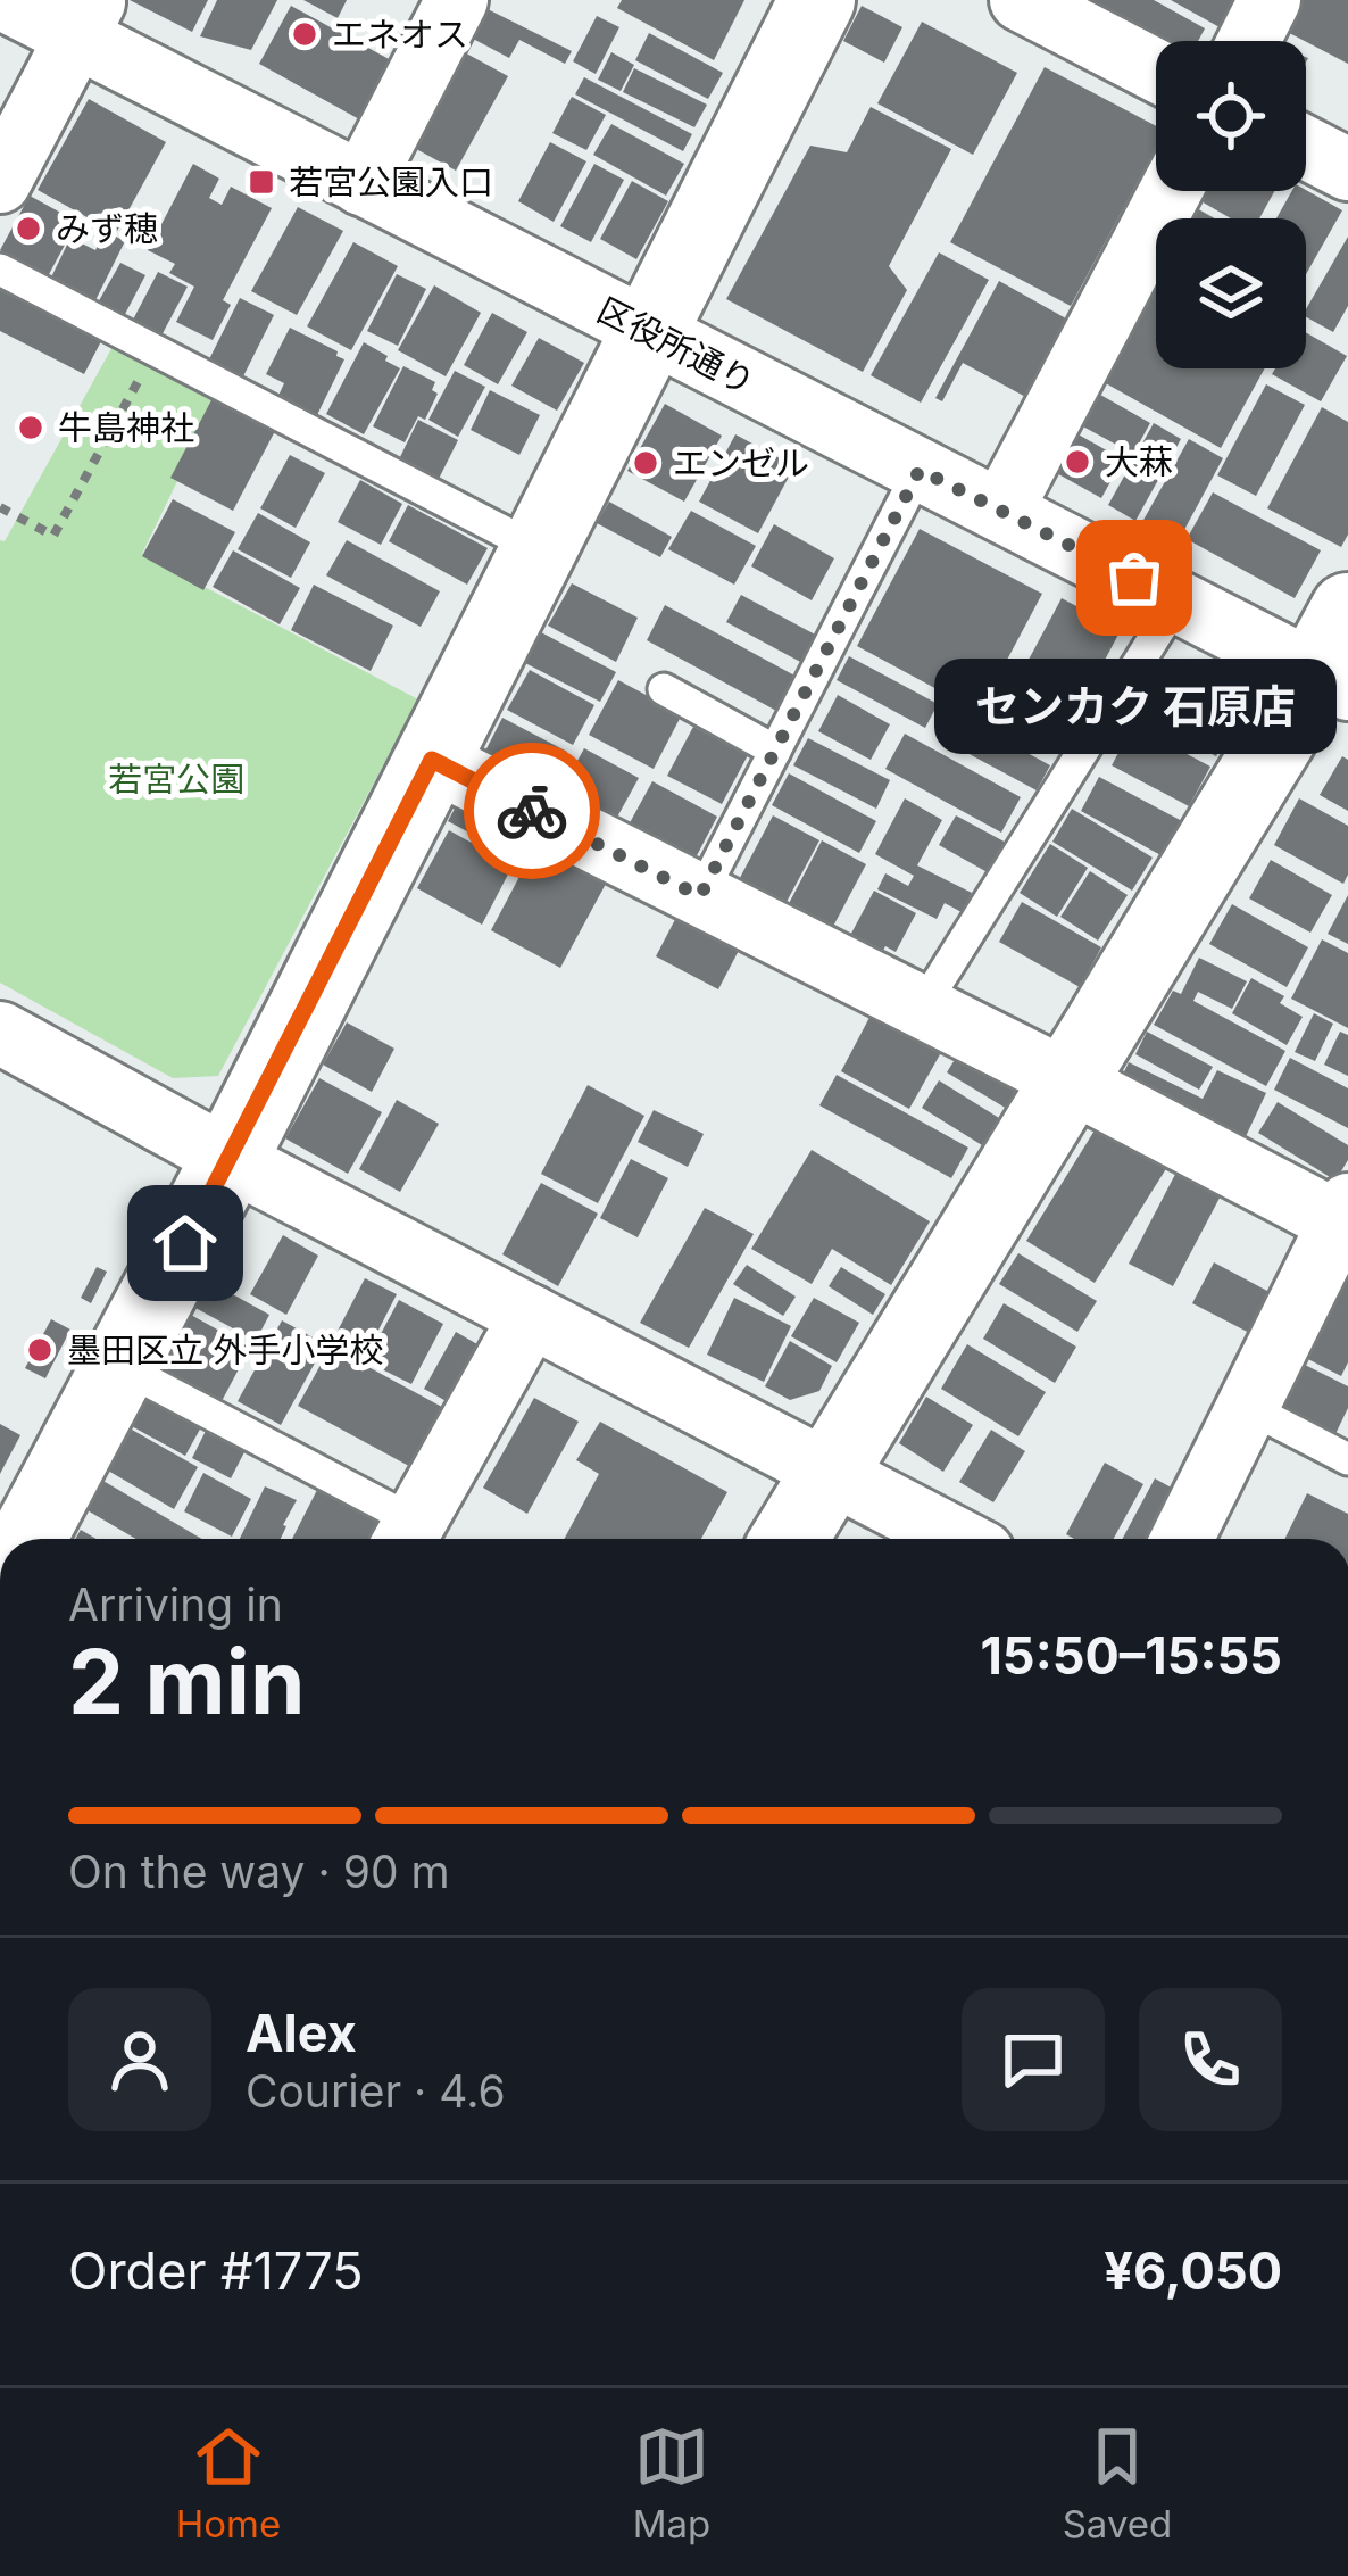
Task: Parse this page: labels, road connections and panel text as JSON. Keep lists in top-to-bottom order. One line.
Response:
{"streets":{"street":["区役所通り"]},"parks":["若宮公園"],"places":{"other":["エネオス","みず穂","牛島神社","大菻","エンゼル","センカク 石原店","墨田区立 外手小学校"],"transit":["若宮公園入口"]},"page":{"bubble":"センカク 石原店","heading":["2 min","Arriving in","15:50–15:55"],"panel":["Alex","Courier · 4.6","Order #1775","¥6,050"],"bar":"On the way · 90 m","tabs":["Home","Map","Saved"]}}
